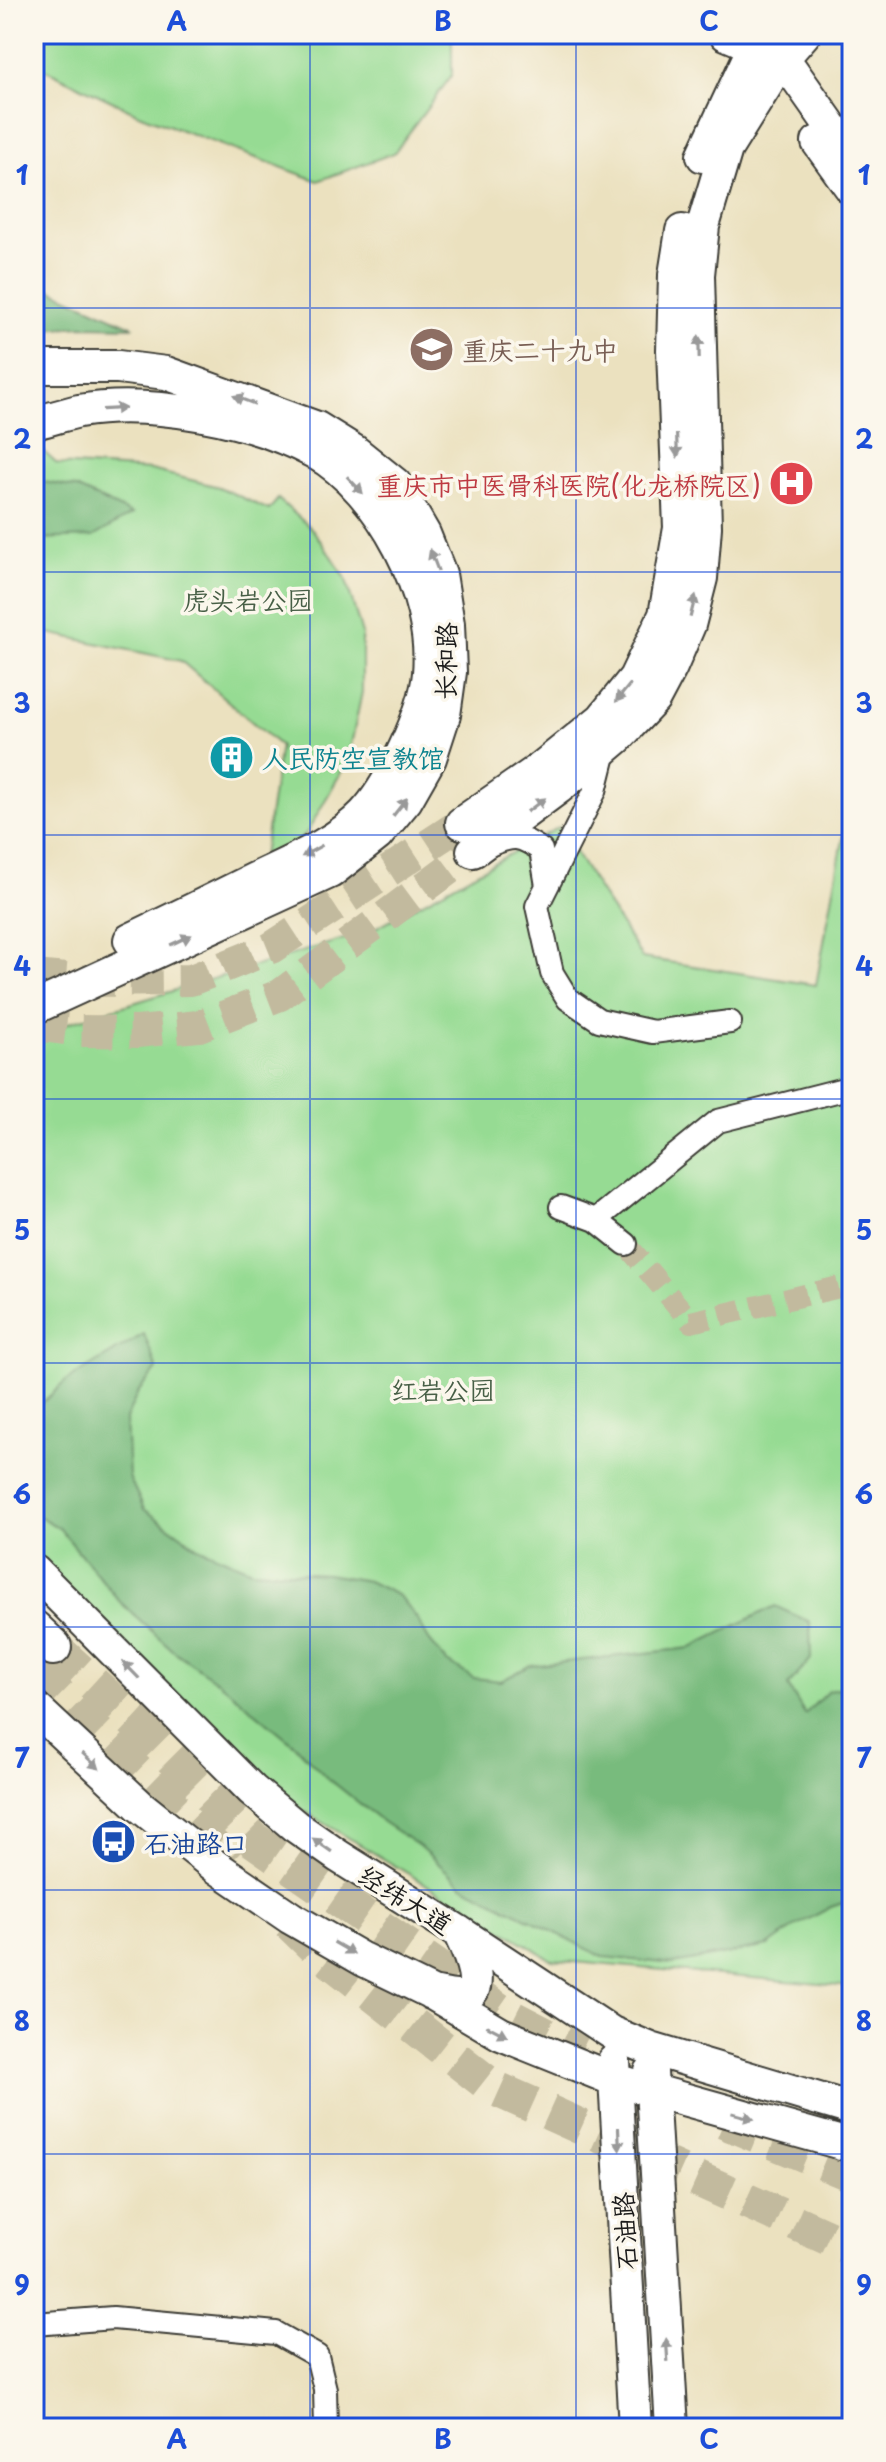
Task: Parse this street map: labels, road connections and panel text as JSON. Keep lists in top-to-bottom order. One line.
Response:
{"streets":{"main road":["长和路","经纬大道","石油路"]},"crossings":[["经纬大道","石油路"]],"parks":["虎头岩公园","红岩公园"],"places":{"school or university":["重庆二十九中"],"hospital":["重庆市中医骨科医院(化龙桥院区)"],"building":["人民防空宣教馆"],"bus stop":["石油路口"]},"grid":{"columns":["A","B","C"],"rows":["1","2","3","4","5","6","7","8","9"]}}
